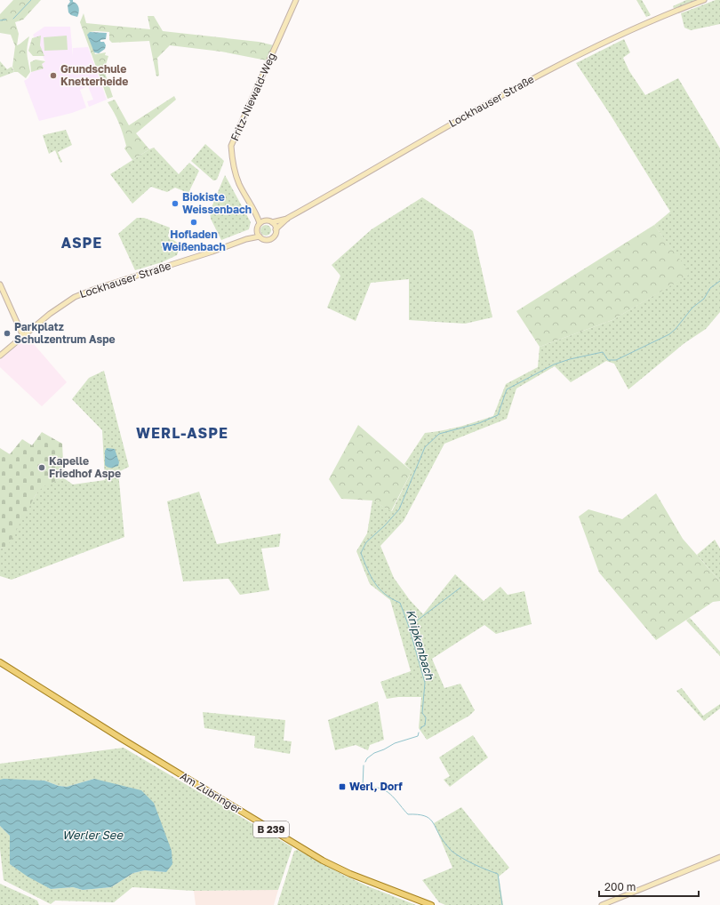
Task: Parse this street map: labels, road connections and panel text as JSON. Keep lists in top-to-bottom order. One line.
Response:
{"streets":{"main road":["Am Zubringer","B 239"],"street":["Fritz-Niewald-Weg","Lockhauser Straße"]},"crossings":[["Fritz-Niewald-Weg","Lockhauser Straße"]],"districts":["ASPE","WERL-ASPE"],"water":["Knipkenbach","Werler See"],"places":{"other":["Grundschule Knetterheide","Biokiste Weissenbach","Hofladen Weißenbach","Parkplatz Schulzentrum Aspe","Kapelle Friedhof Aspe"],"transit":["Werl, Dorf"]},"scale_bar":"200 m"}
